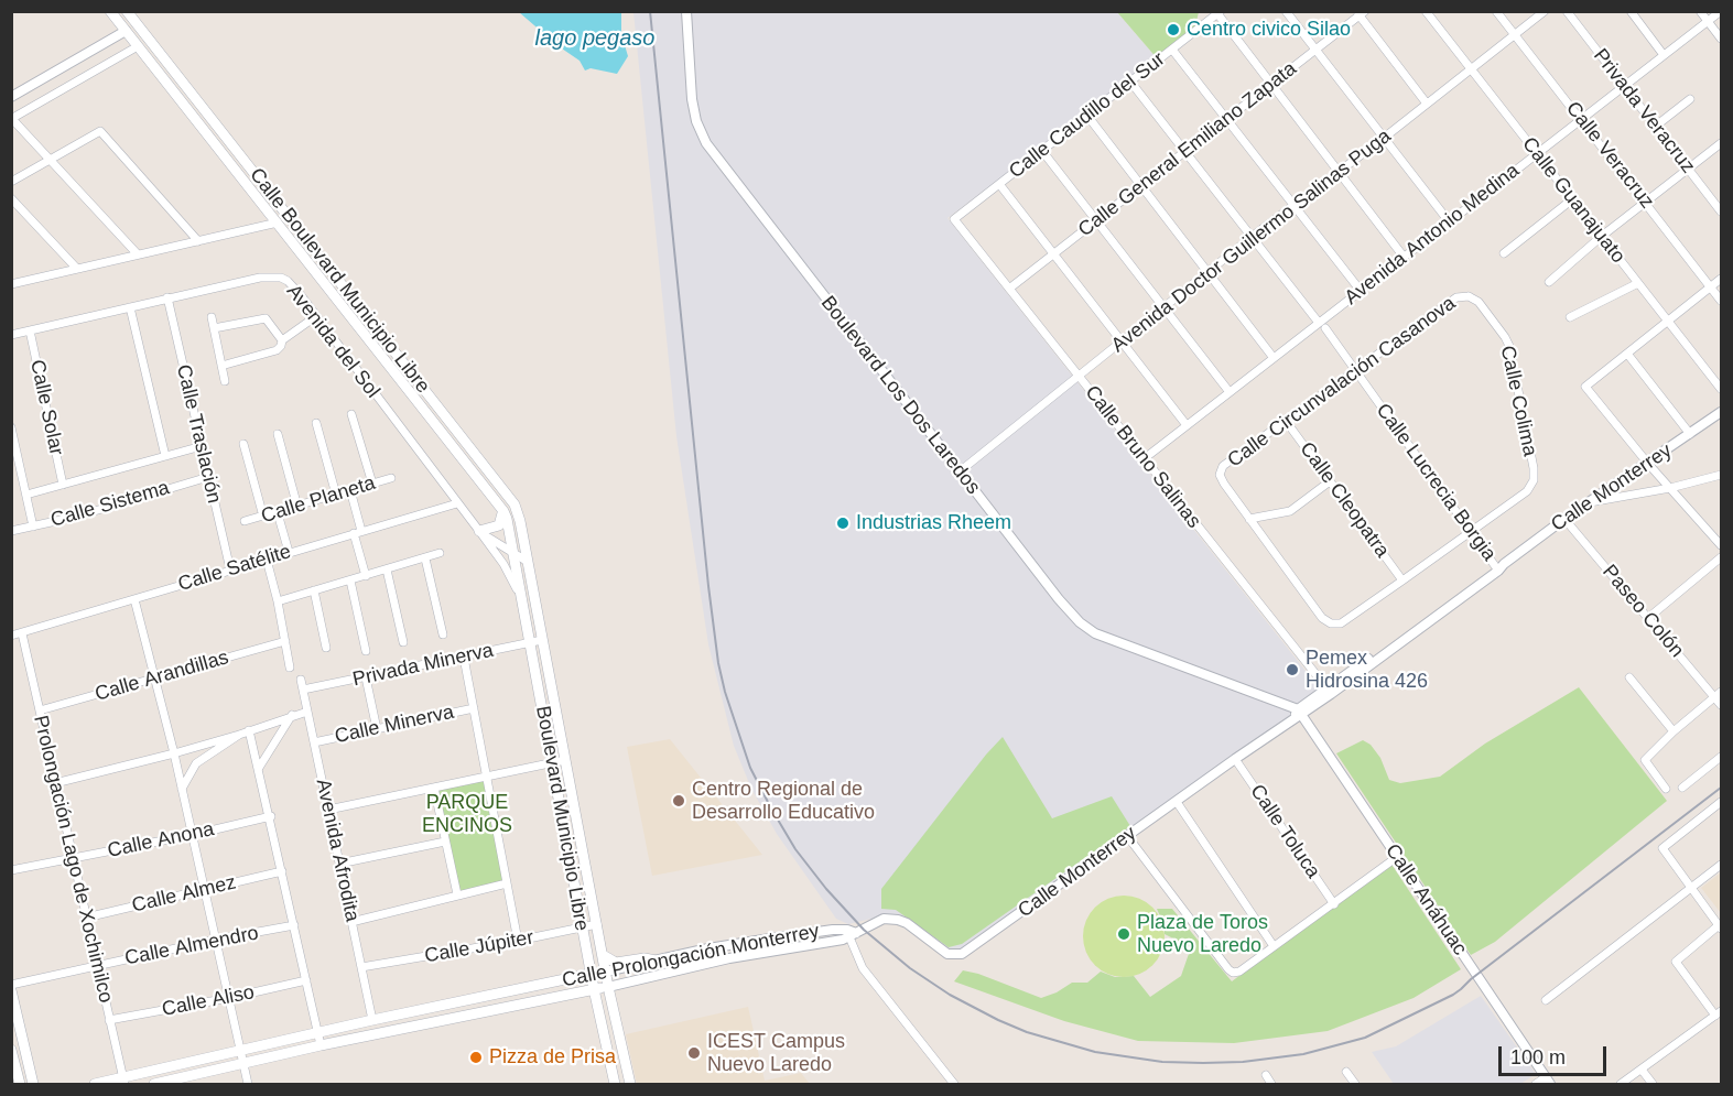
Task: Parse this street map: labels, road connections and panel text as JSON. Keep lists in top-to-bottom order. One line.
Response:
{"streets":{"main road":["Calle Boulevard Municipio Libre","Boulevard Municipio Libre","Calle Prolongación Monterrey"],"street":["Privada Veracruz","Calle Caudillo del Sur","Calle General Emiliano Zapata","Calle Veracruz","Calle Guanajuato","Avenida Antonio Medina","Avenida Doctor Guillermo Salinas Puga","Avenida del Sol","Calle Circunvalación Casanova","Boulevard Los Dos Laredos","Calle Colima","Calle Solar","Calle Traslación","Calle Bruno Salinas","Calle Lucrecia Borgia","Calle Monterrey","Calle Planeta","Calle Cleopatra","Calle Sistema","Calle Satélite","Paseo Colón","Privada Minerva","Calle Arandillas","Calle Minerva","Calle Toluca","Calle Anona","Avenida Afrodita","Prolongación Lago de Xochimilco","Calle Almez","Calle Anáhuac","Calle Almendro","Calle Júpiter","Calle Aliso"]},"crossings":[["Privada Veracruz","Avenida Antonio Medina"],["Calle Caudillo del Sur","Calle Bruno Salinas"],["Calle Caudillo del Sur","Calle Lucrecia Borgia"],["Calle General Emiliano Zapata","Calle Bruno Salinas"],["Calle General Emiliano Zapata","Calle Lucrecia Borgia"],["Calle Veracruz","Avenida Antonio Medina"],["Calle Veracruz","Avenida Doctor Guillermo Salinas Puga"],["Calle Guanajuato","Avenida Antonio Medina"],["Calle Guanajuato","Avenida Doctor Guillermo Salinas Puga"],["Avenida Antonio Medina","Calle Bruno Salinas"],["Avenida Antonio Medina","Calle Lucrecia Borgia"],["Avenida Doctor Guillermo Salinas Puga","Boulevard Los Dos Laredos"],["Avenida Doctor Guillermo Salinas Puga","Calle Bruno Salinas"],["Avenida Doctor Guillermo Salinas Puga","Calle Lucrecia Borgia"],["Calle Boulevard Municipio Libre","Boulevard Municipio Libre"],["Avenida del Sol","Calle Solar"],["Avenida del Sol","Calle Traslación"],["Avenida del Sol","Calle Satélite"],["Avenida del Sol","Boulevard Municipio Libre"],["Calle Circunvalación Casanova","Calle Colima"],["Calle Circunvalación Casanova","Calle Lucrecia Borgia"],["Calle Circunvalación Casanova","Calle Cleopatra"],["Boulevard Los Dos Laredos","Calle Monterrey"],["Boulevard Los Dos Laredos","Calle Anáhuac"],["Calle Colima","Calle Lucrecia Borgia"],["Calle Traslación","Calle Sistema"],["Calle Traslación","Calle Satélite"],["Calle Bruno Salinas","Calle Monterrey"],["Calle Lucrecia Borgia","Calle Monterrey"],["Calle Monterrey","Paseo Colón"],["Calle Monterrey","Calle Toluca"],["Calle Monterrey","Calle Anáhuac"],["Calle Monterrey","Calle Prolongación Monterrey"],["Calle Satélite","Prolongación Lago de Xochimilco"],["Privada Minerva","Boulevard Municipio Libre"],["Privada Minerva","Avenida Afrodita"],["Calle Arandillas","Prolongación Lago de Xochimilco"],["Calle Minerva","Avenida Afrodita"],["Boulevard Municipio Libre","Calle Júpiter"],["Boulevard Municipio Libre","Calle Prolongación Monterrey"],["Calle Anona","Prolongación Lago de Xochimilco"],["Avenida Afrodita","Calle Júpiter"],["Avenida Afrodita","Calle Prolongación Monterrey"],["Prolongación Lago de Xochimilco","Calle Almez"],["Prolongación Lago de Xochimilco","Calle Almendro"],["Prolongación Lago de Xochimilco","Calle Prolongación Monterrey"],["Prolongación Lago de Xochimilco","Calle Aliso"]],"water":["lago pegaso"],"parks":["PARQUE ENCINOS"],"places":["Centro civico Silao","Industrias Rheem","Pemex Hidrosina 426","Centro Regional de Desarrollo Educativo","Plaza de Toros Nuevo Laredo","ICEST Campus Nuevo Laredo","Pizza de Prisa"],"scale_bar":"100 m"}
